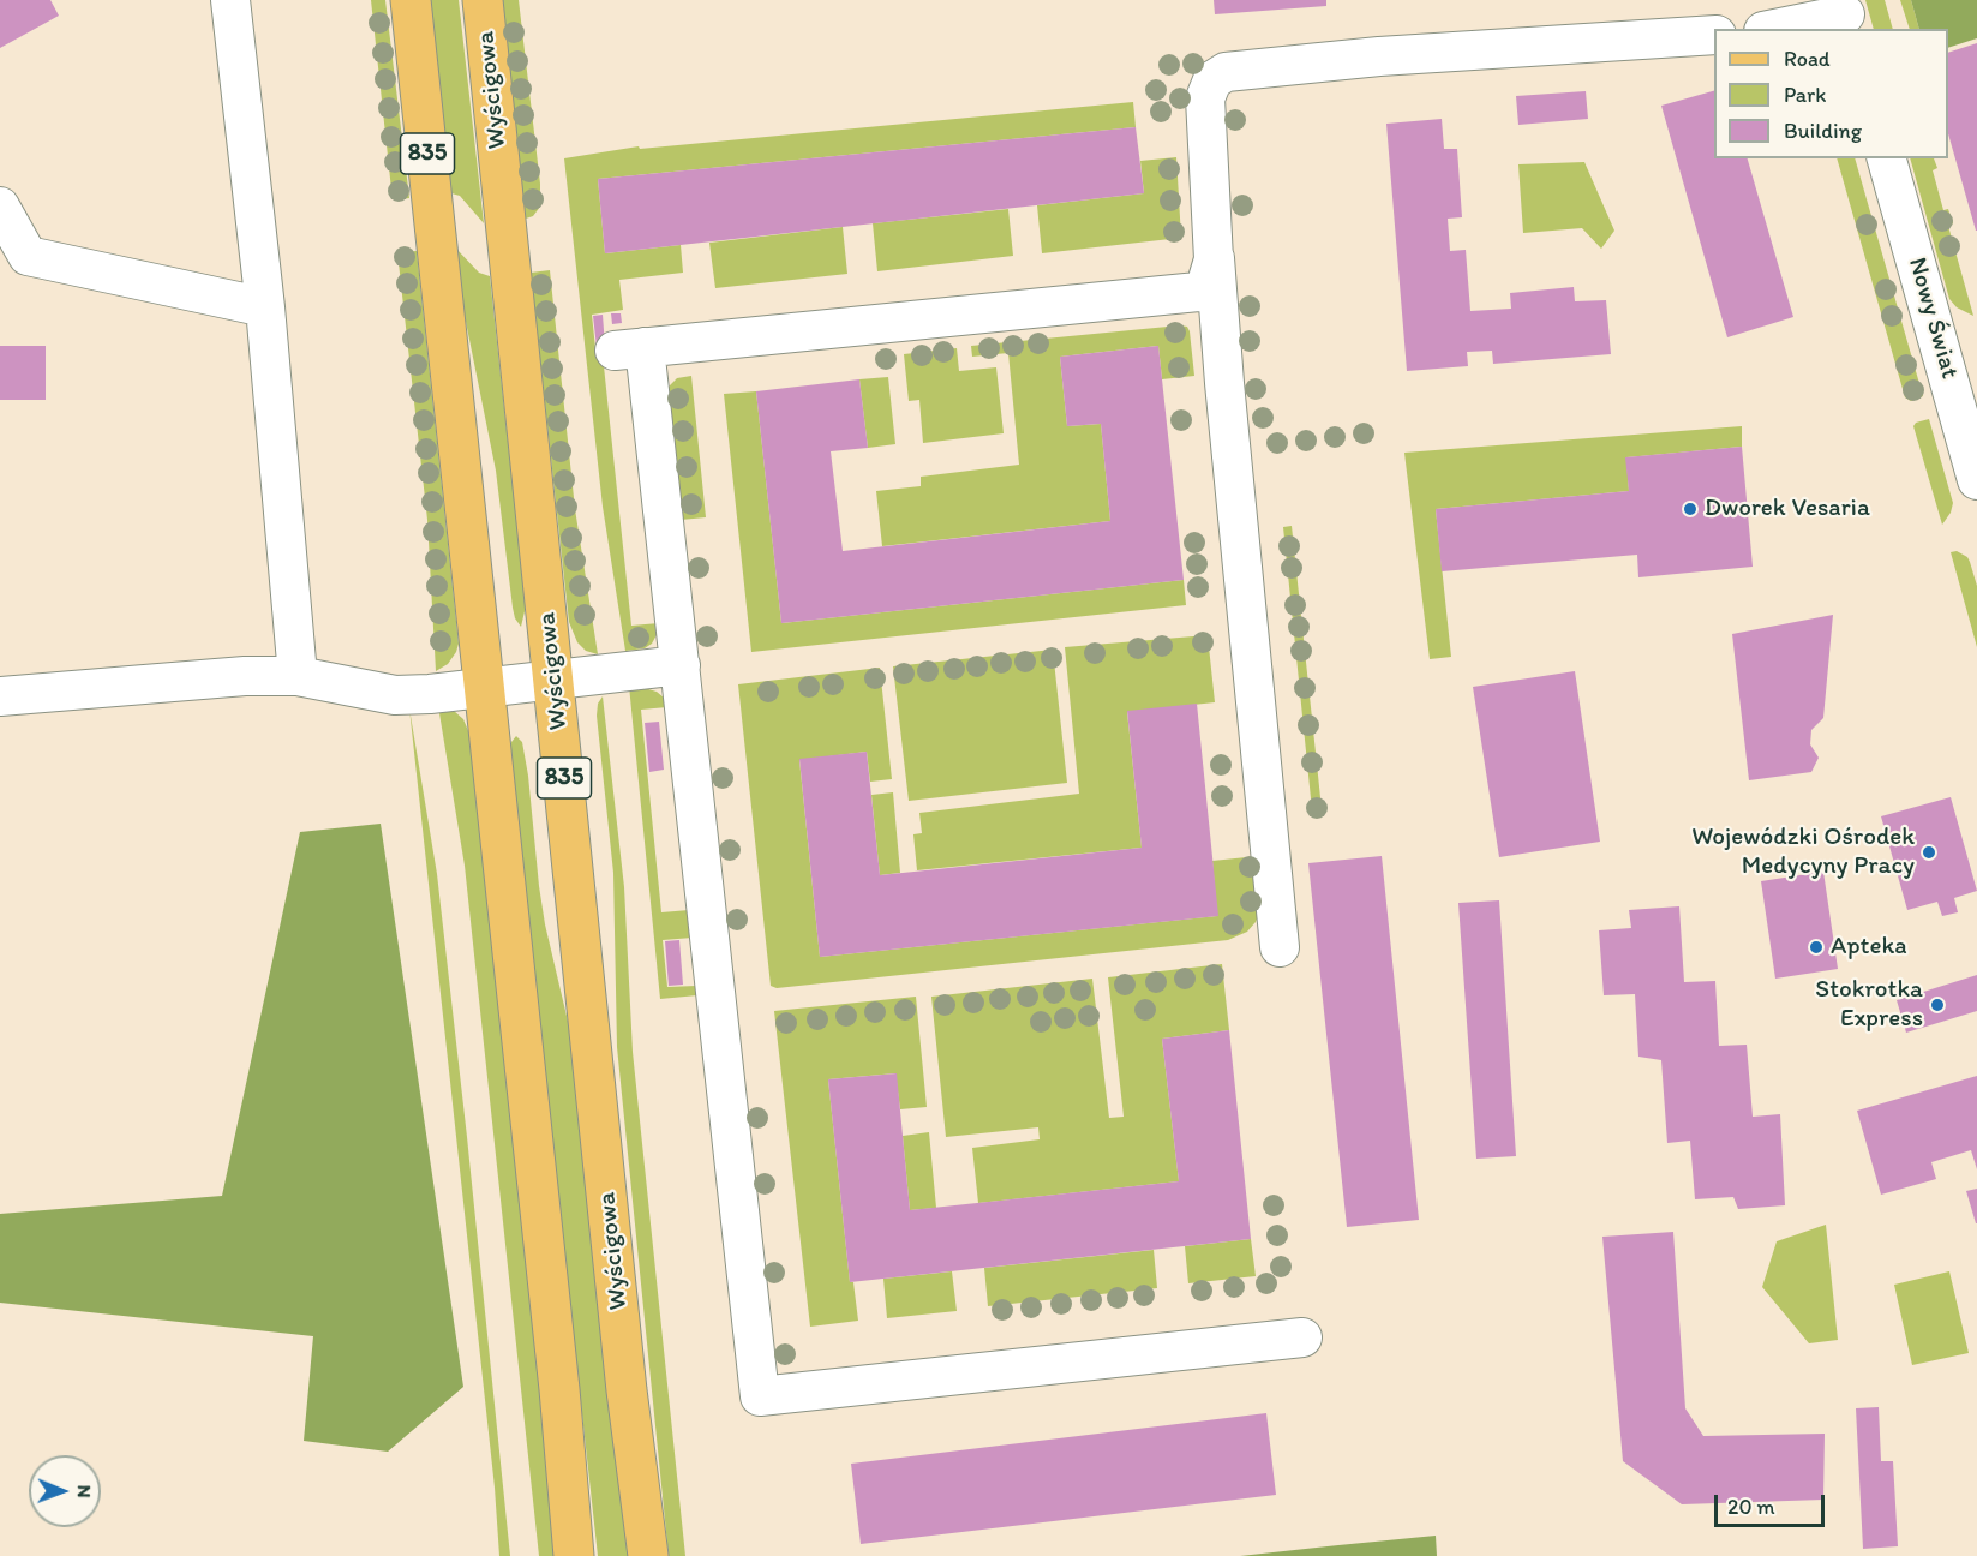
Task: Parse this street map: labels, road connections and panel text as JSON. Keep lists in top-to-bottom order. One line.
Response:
{"streets":{"main road":["Wyścigowa","835"],"street":["Nowy Świat"]},"places":["Dworek Vesaria","Wojewódzki Ośrodek Medycyny Pracy","Apteka","Stokrotka Express"],"legend":["Road","Park","Building"],"scale_bar":"20 m","north":"right"}
